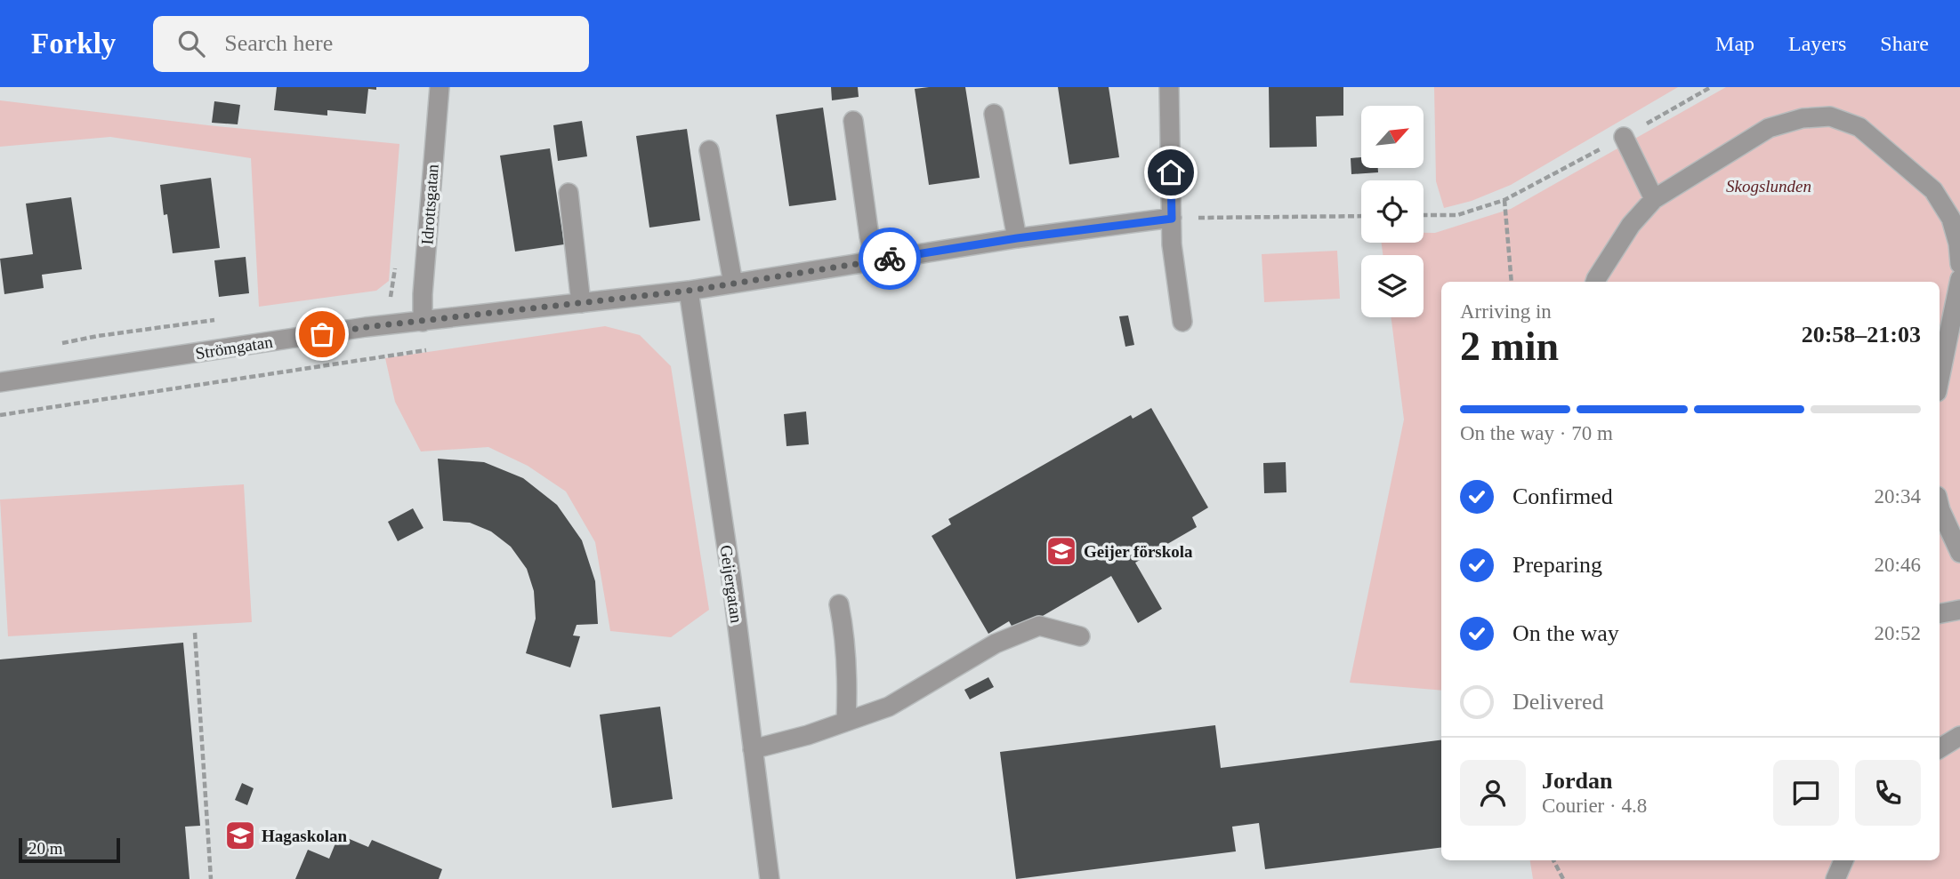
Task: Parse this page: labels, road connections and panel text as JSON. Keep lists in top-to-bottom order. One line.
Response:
{"streets":{"street":["Idrottsgatan","Strömgatan","Geijergatan"]},"crossings":[["Idrottsgatan","Strömgatan"],["Strömgatan","Geijergatan"]],"parks":["Skogslunden"],"places":{"school or university":["Geijer förskola","Hagaskolan"]},"scale_bar":"20 m","north":"top right","page":{"header":"Forkly","search":"Search here","nav":["Map","Layers","Share"],"heading":["2 min","Arriving in","20:58–21:03"],"panel":["Jordan","Courier · 4.8"],"bar":"On the way · 70 m","list":[["Confirmed","20:34"],["Preparing","20:46"],["On the way","20:52"],"Delivered"],"scale":"20 m"}}
